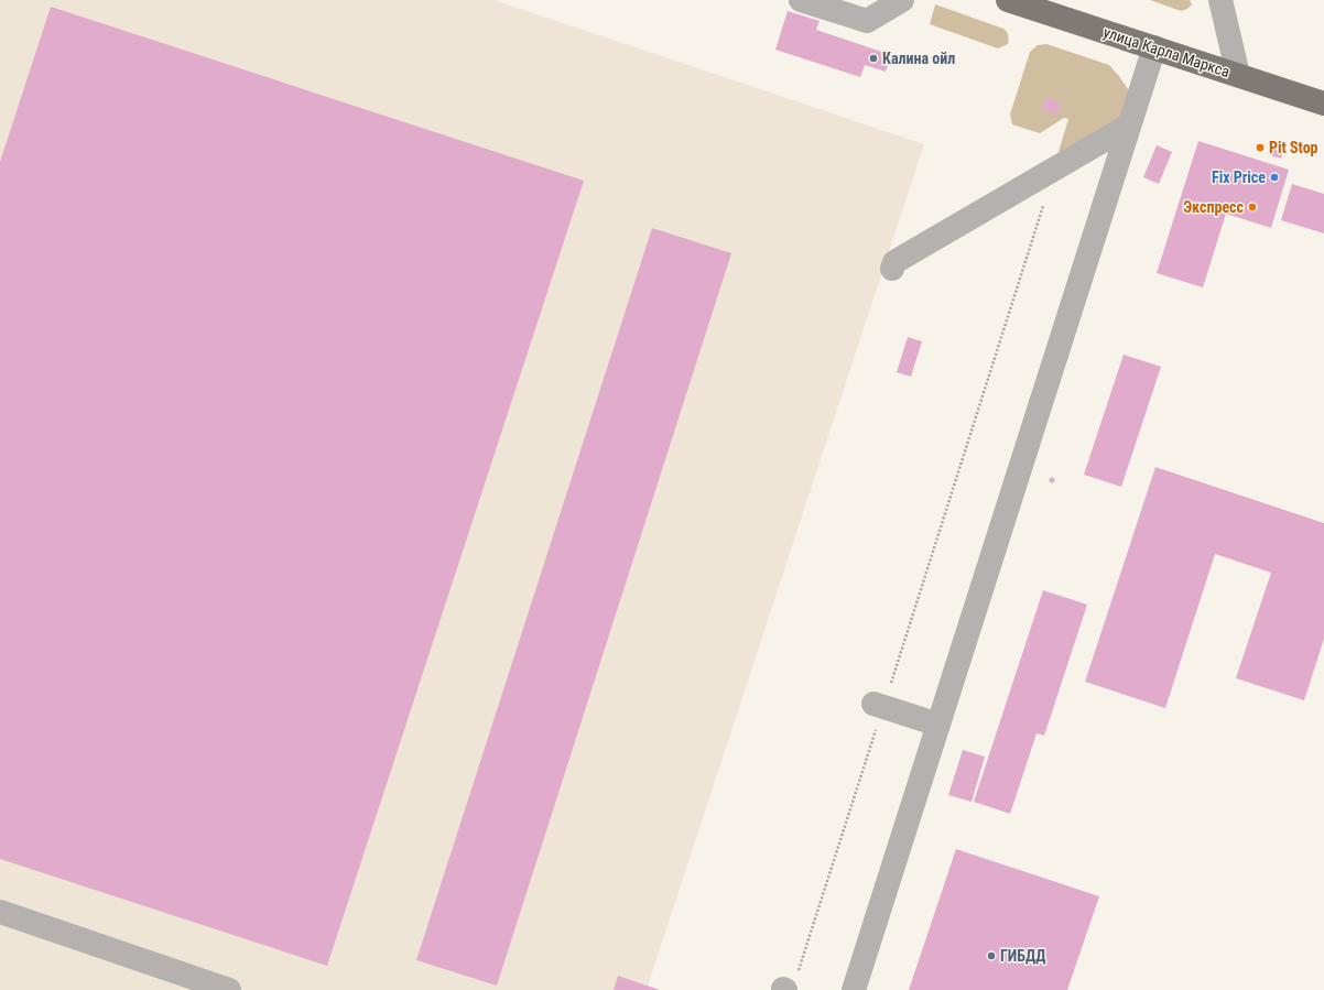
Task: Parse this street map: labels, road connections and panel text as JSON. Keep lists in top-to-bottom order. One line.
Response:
{"streets":{"main road":["улица Карла Маркса"]},"places":["Калина ойл","Pit Stop","Fix Price","Экспресс","ГИБДД"]}
